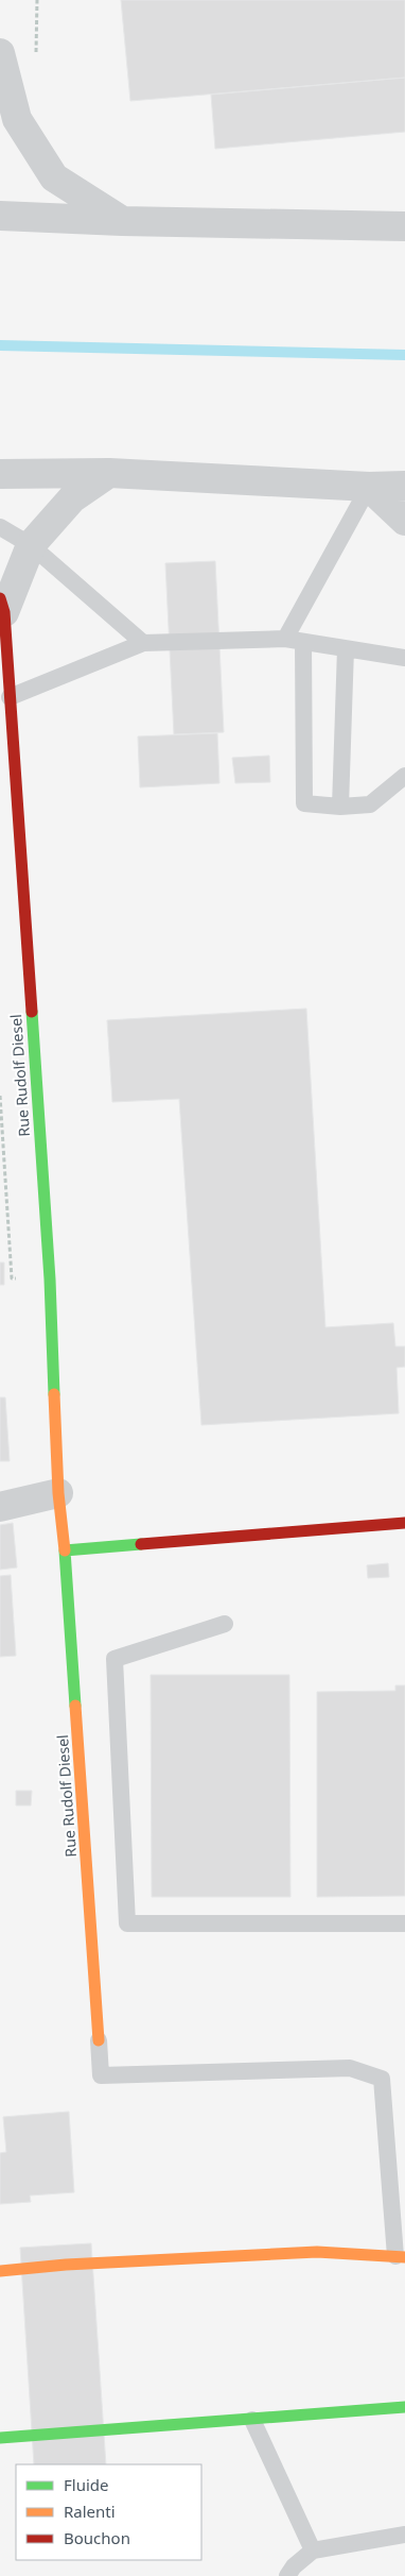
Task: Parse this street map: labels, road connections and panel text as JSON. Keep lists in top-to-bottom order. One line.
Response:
{"streets":{"main road":["Rue Rudolf Diesel"]},"legend":["Fluide","Ralenti","Bouchon"]}
